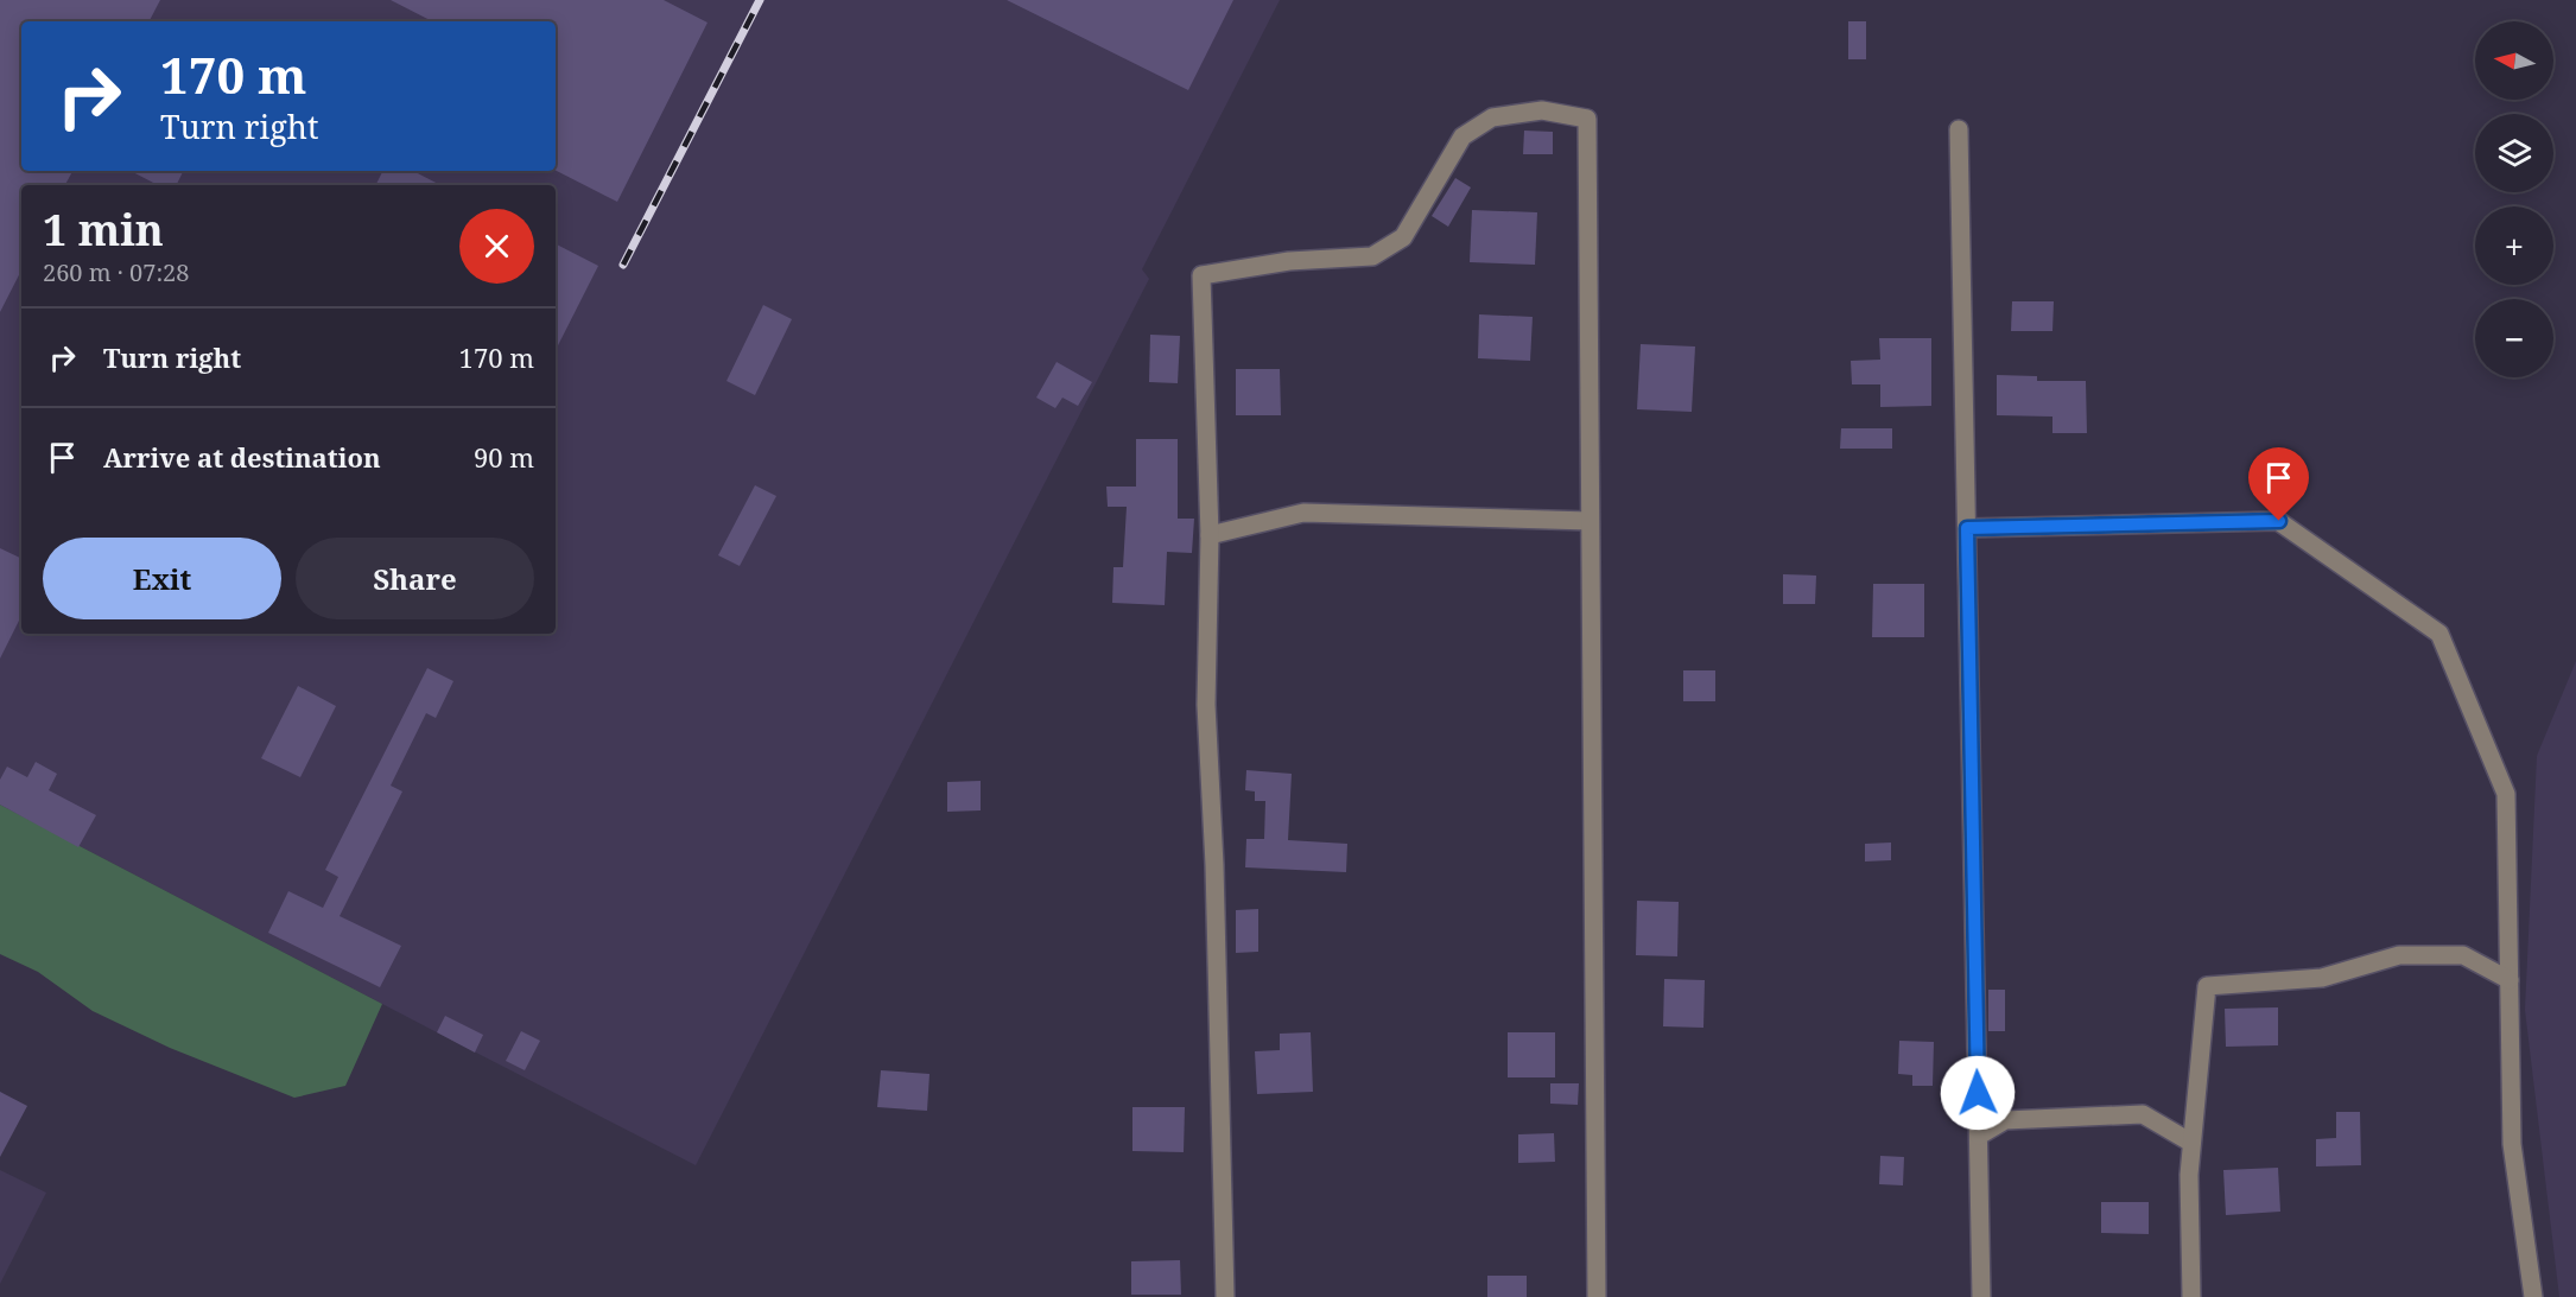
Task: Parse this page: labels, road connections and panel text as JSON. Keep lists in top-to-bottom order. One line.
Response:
{"north":"left","page":{"map_buttons":["+","−"],"turn":["170 m","Turn right"],"heading":["1 min","260 m · 07:28"],"list":[{"name":"Turn right","value":"170 m"},{"name":"Arrive at destination","value":"90 m"}],"buttons":["Exit","Share"]}}
